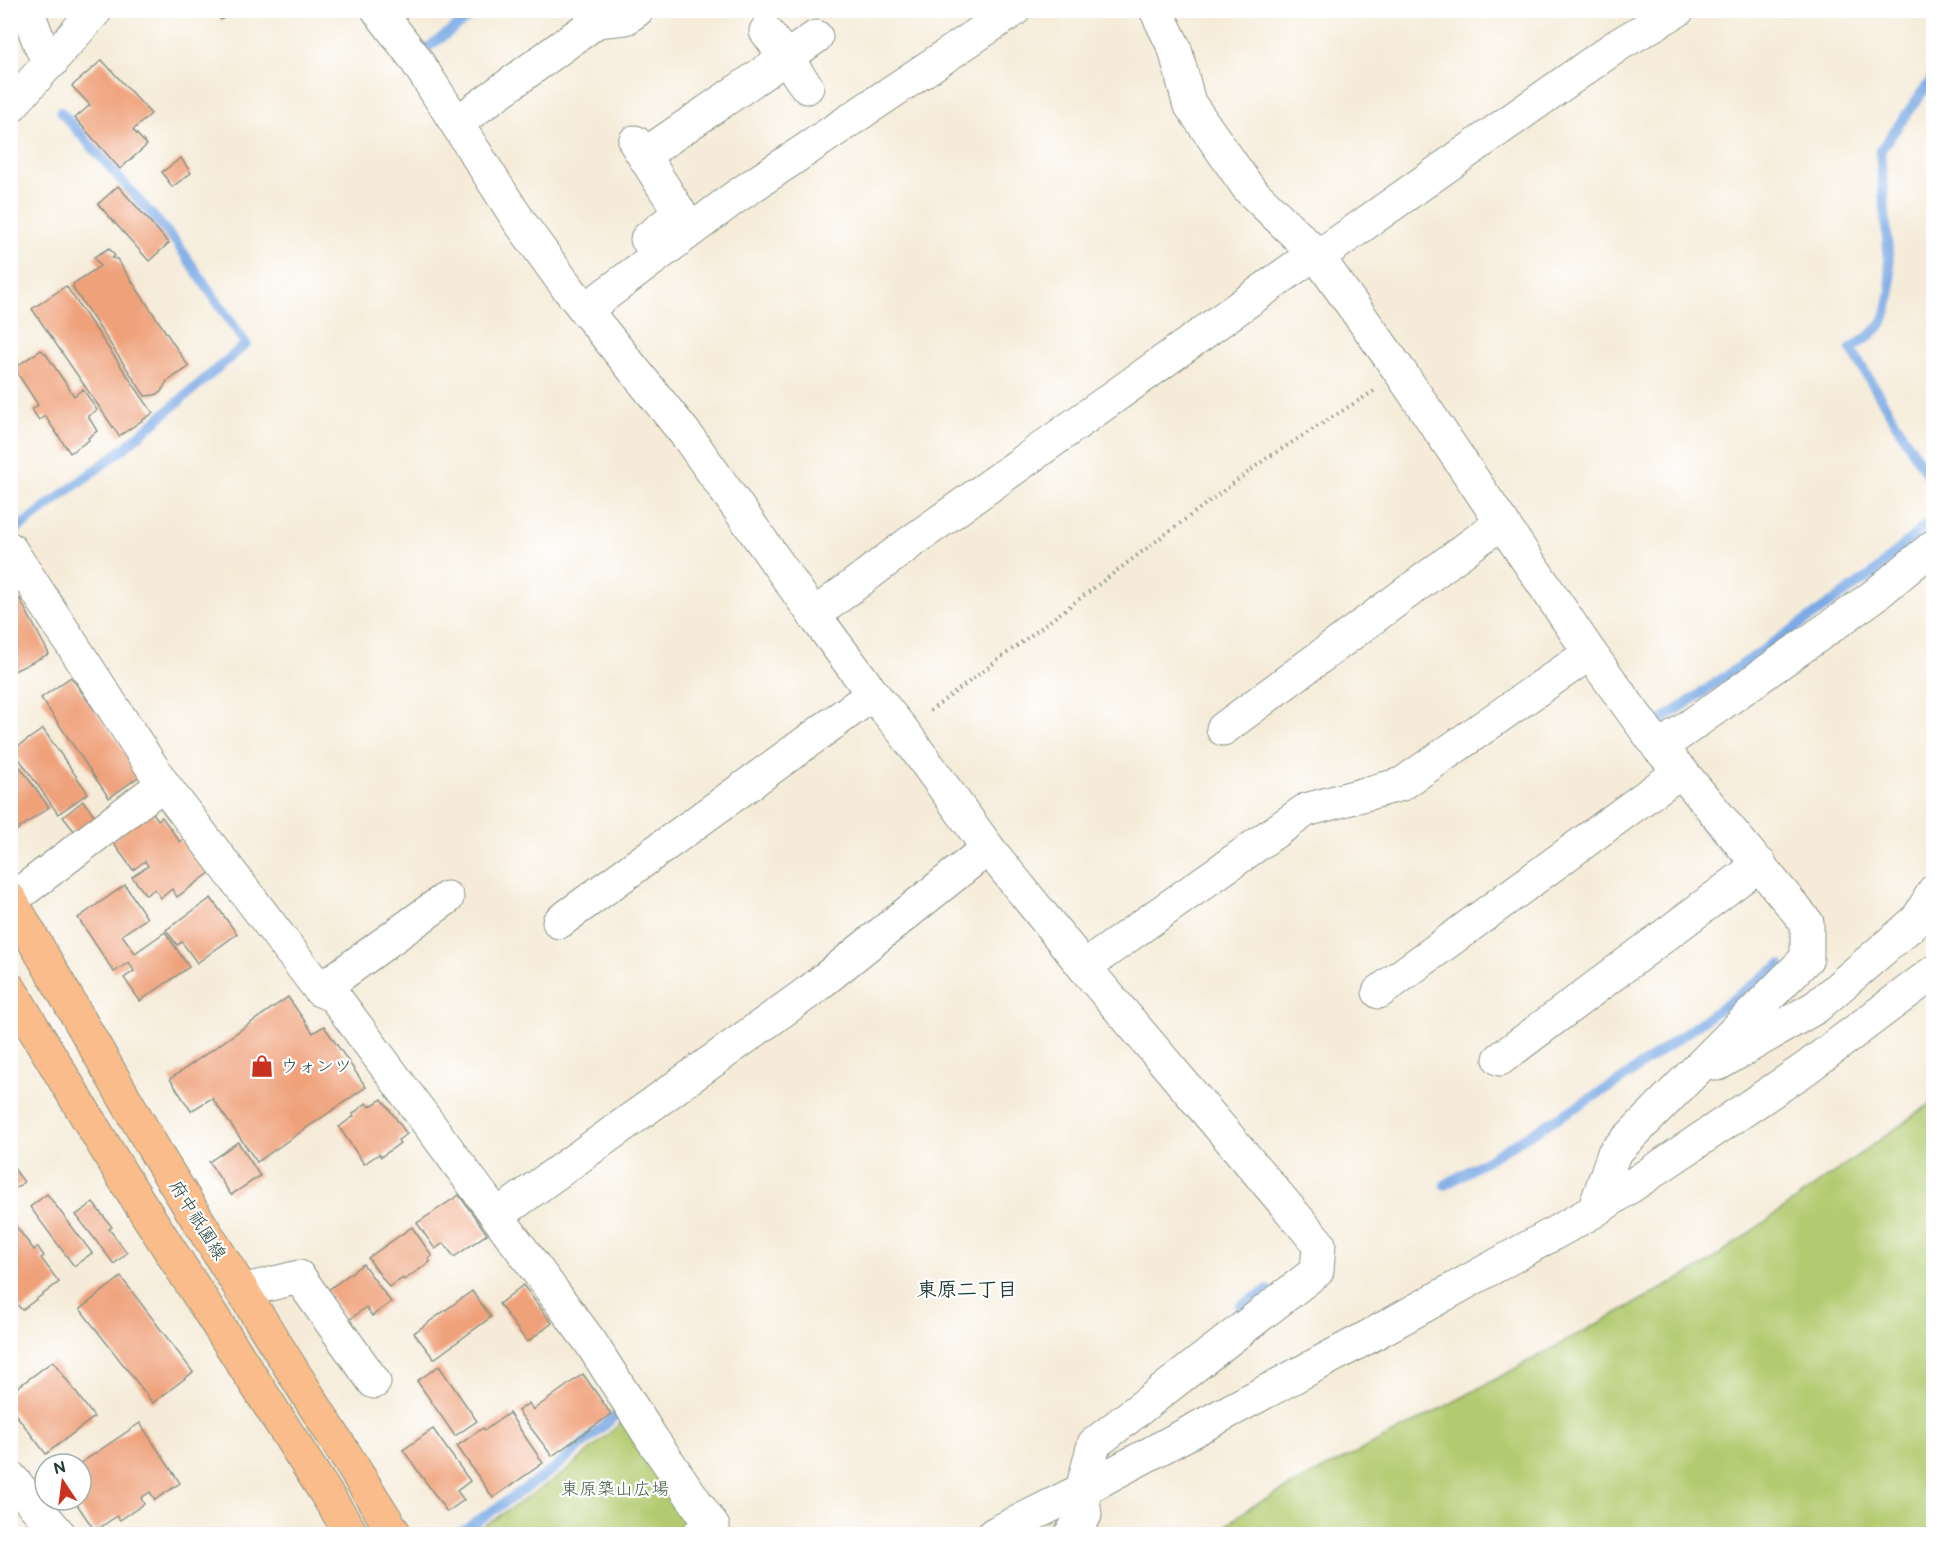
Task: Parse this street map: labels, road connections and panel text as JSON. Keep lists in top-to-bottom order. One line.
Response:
{"streets":{"main road":["府中祇園線"]},"districts":["東原二丁目"],"parks":["東原築山広場"],"places":{"shop":["ウォンツ"]},"north":"top"}
